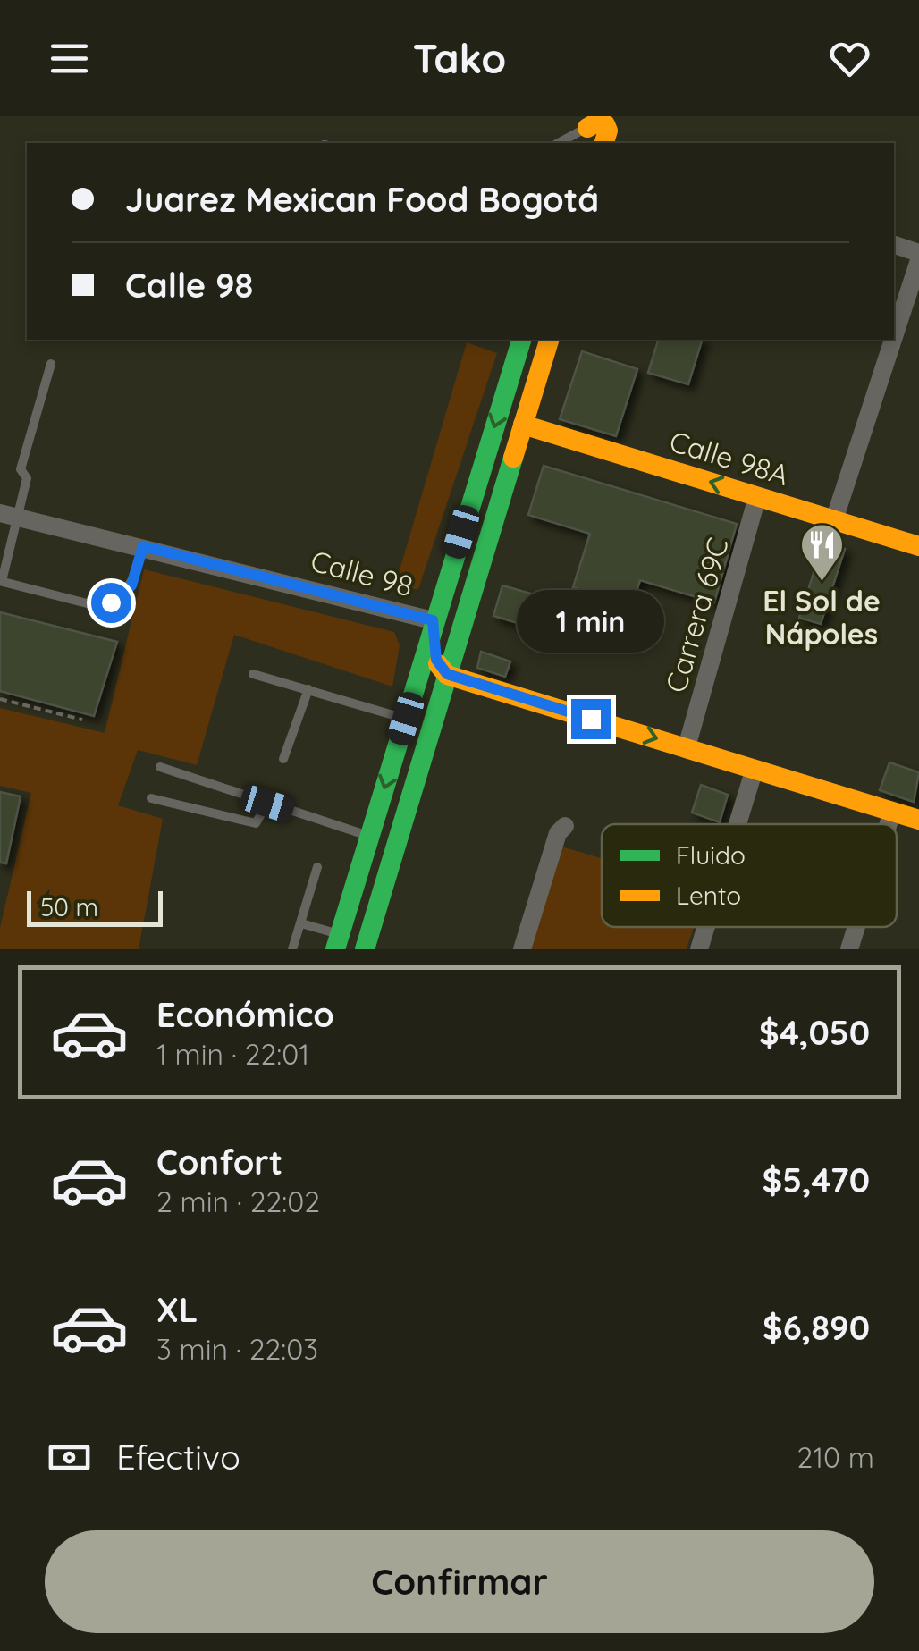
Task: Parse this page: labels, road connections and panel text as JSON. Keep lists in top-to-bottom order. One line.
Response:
{"streets":{"street":["Calle 98A","Calle 98","Carrera 69C"]},"crossings":[["Calle 98A","Carrera 69C"]],"one_way":["Calle 98A"],"places":{"restaurant":["El Sol de Nápoles"]},"legend":["Fluido","Lento"],"scale_bar":"50 m","page":{"header":"Tako","banner":["Juarez Mexican Food Bogotá","Calle 98"],"bubble":"1 min","scale":"50 m","list":[{"name":"Económico","note":"1 min · 22:01","value":"$4,050"},{"name":"Confort","note":"2 min · 22:02","value":"$5,470"},{"name":"XL","note":"3 min · 22:03","value":"$6,890"}],"pay":["Efectivo","210 m"],"buttons":"Confirmar"}}
